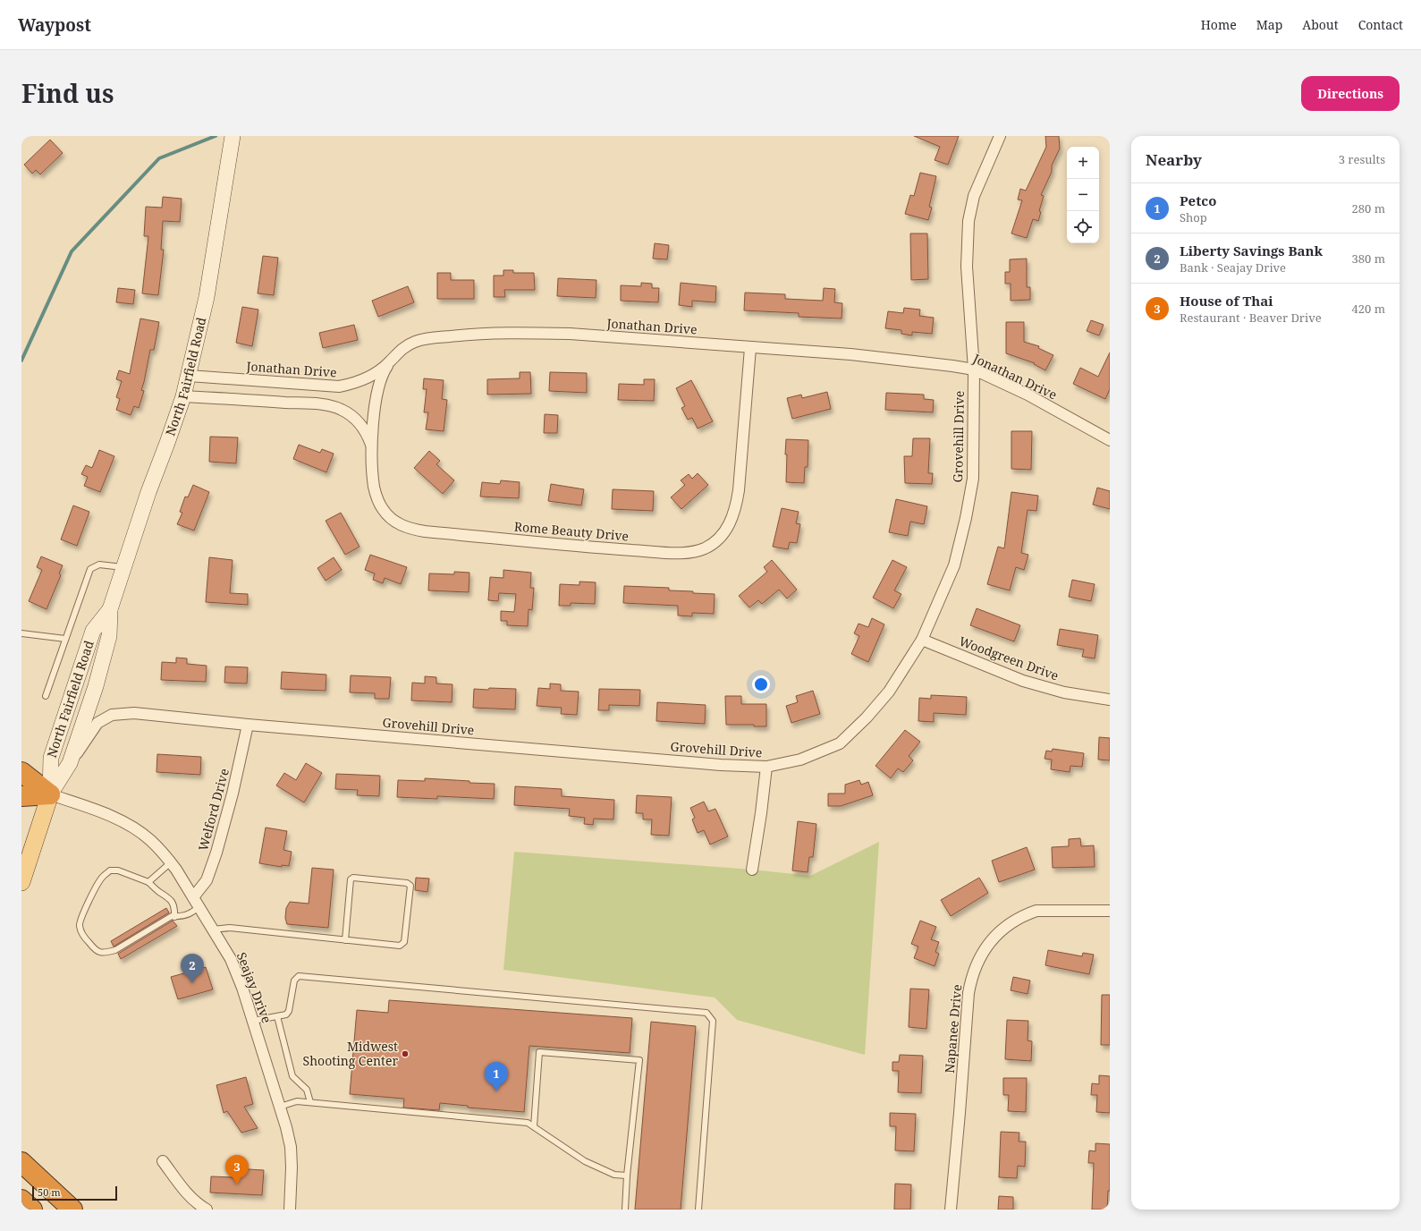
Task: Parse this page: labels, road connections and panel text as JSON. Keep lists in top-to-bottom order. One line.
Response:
{"streets":{"main road":["North Fairfield Road"],"street":["Jonathan Drive","Grovehill Drive","Rome Beauty Drive","Woodgreen Drive","Welford Drive","Seajay Drive","Napanee Drive"]},"crossings":[["Jonathan Drive","North Fairfield Road"],["Jonathan Drive","Grovehill Drive"],["Jonathan Drive","Rome Beauty Drive"],["North Fairfield Road","Grovehill Drive"],["North Fairfield Road","Seajay Drive"],["Grovehill Drive","Woodgreen Drive"],["Grovehill Drive","Welford Drive"],["Welford Drive","Seajay Drive"]],"places":["Midwest Shooting Center"],"scale_bar":"50 m","page":{"header":"Waypost","nav":["Home","Map","About","Contact"],"title":"Find us","buttons":"Directions","heading":["Nearby","3 results"],"map_buttons":["+","−"],"list":[{"mark":"1","name":"Petco","note":"Shop","value":"280 m"},{"mark":"2","name":"Liberty Savings Bank","note":"Bank · Seajay Drive","value":"380 m"},{"mark":"3","name":"House of Thai","note":"Restaurant · Beaver Drive","value":"420 m"}],"pins":["2","1","3"],"scale":"50 m"}}
